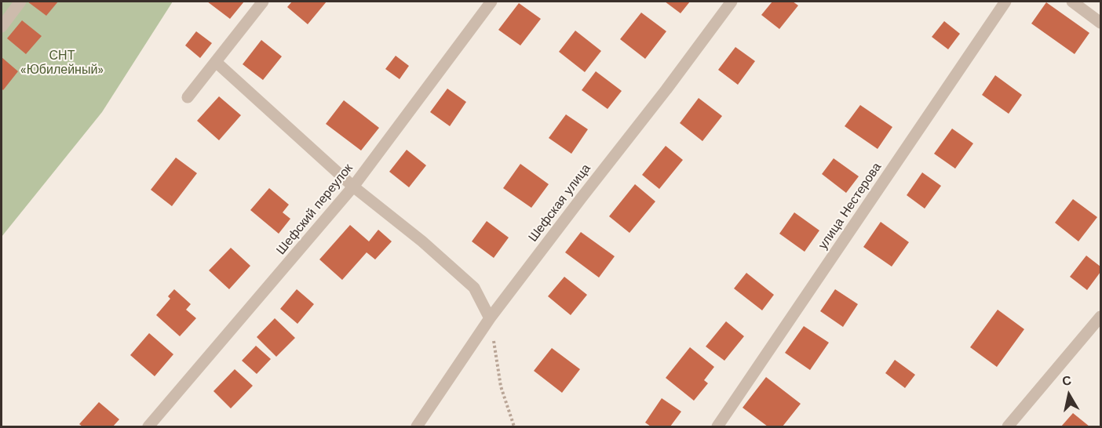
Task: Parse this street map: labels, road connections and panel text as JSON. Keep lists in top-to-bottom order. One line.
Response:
{"streets":{"street":["Шефская улица","улица Нестерова","Шефский переулок"]},"parks":["СНТ «Юбилейный»"],"north":"top"}
